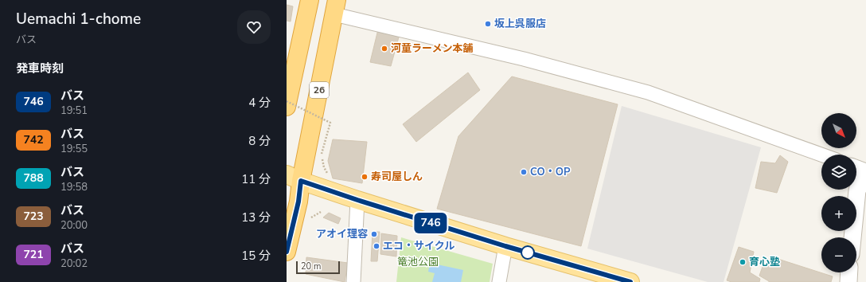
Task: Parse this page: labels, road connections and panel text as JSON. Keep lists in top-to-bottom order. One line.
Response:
{"streets":{"highway":["26"]},"parks":["篭池公園"],"places":["坂上呉服店","河童ラーメン本舗","CO・OP","寿司屋しん","アオイ理容","エコ・サイクル","育心塾"],"lines":["bus line 746"],"scale_bar":"20 m","north":"bottom right","page":{"heading":[["Uemachi 1-chome","バス"],"発車時刻"],"on_map":"746","list":[{"mark":"746","name":"バス","note":"19:51","value":"4 分"},{"mark":"742","name":"バス","note":"19:55","value":"8 分"},{"mark":"788","name":"バス","note":"19:58","value":"11 分"},{"mark":"723","name":"バス","note":"20:00","value":"13 分"},{"mark":"721","name":"バス","note":"20:02","value":"15 分"}],"map_buttons":["+","−"],"scale":"20 m"}}
